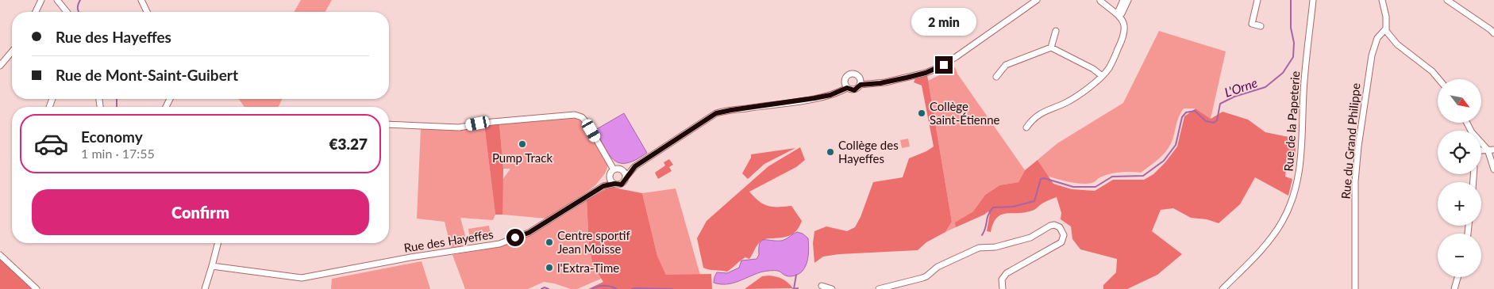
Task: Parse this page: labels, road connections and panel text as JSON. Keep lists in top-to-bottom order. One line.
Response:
{"streets":{"street":["Rue de la Papeterie","Rue du Grand Philippe","Rue des Hayeffes"]},"water":["L'Orne"],"places":["Collège Saint-Étienne","Pump Track","Collège des Hayeffes","Centre sportif Jean Moisse","l'Extra-Time"],"north":"bottom right","page":{"bubble":"2 min","banner":["Rue des Hayeffes","Rue de Mont-Saint-Guibert"],"map_buttons":["+","−"],"list":[{"name":"Economy","note":"1 min · 17:55","value":"€3.27"}],"buttons":"Confirm"}}
